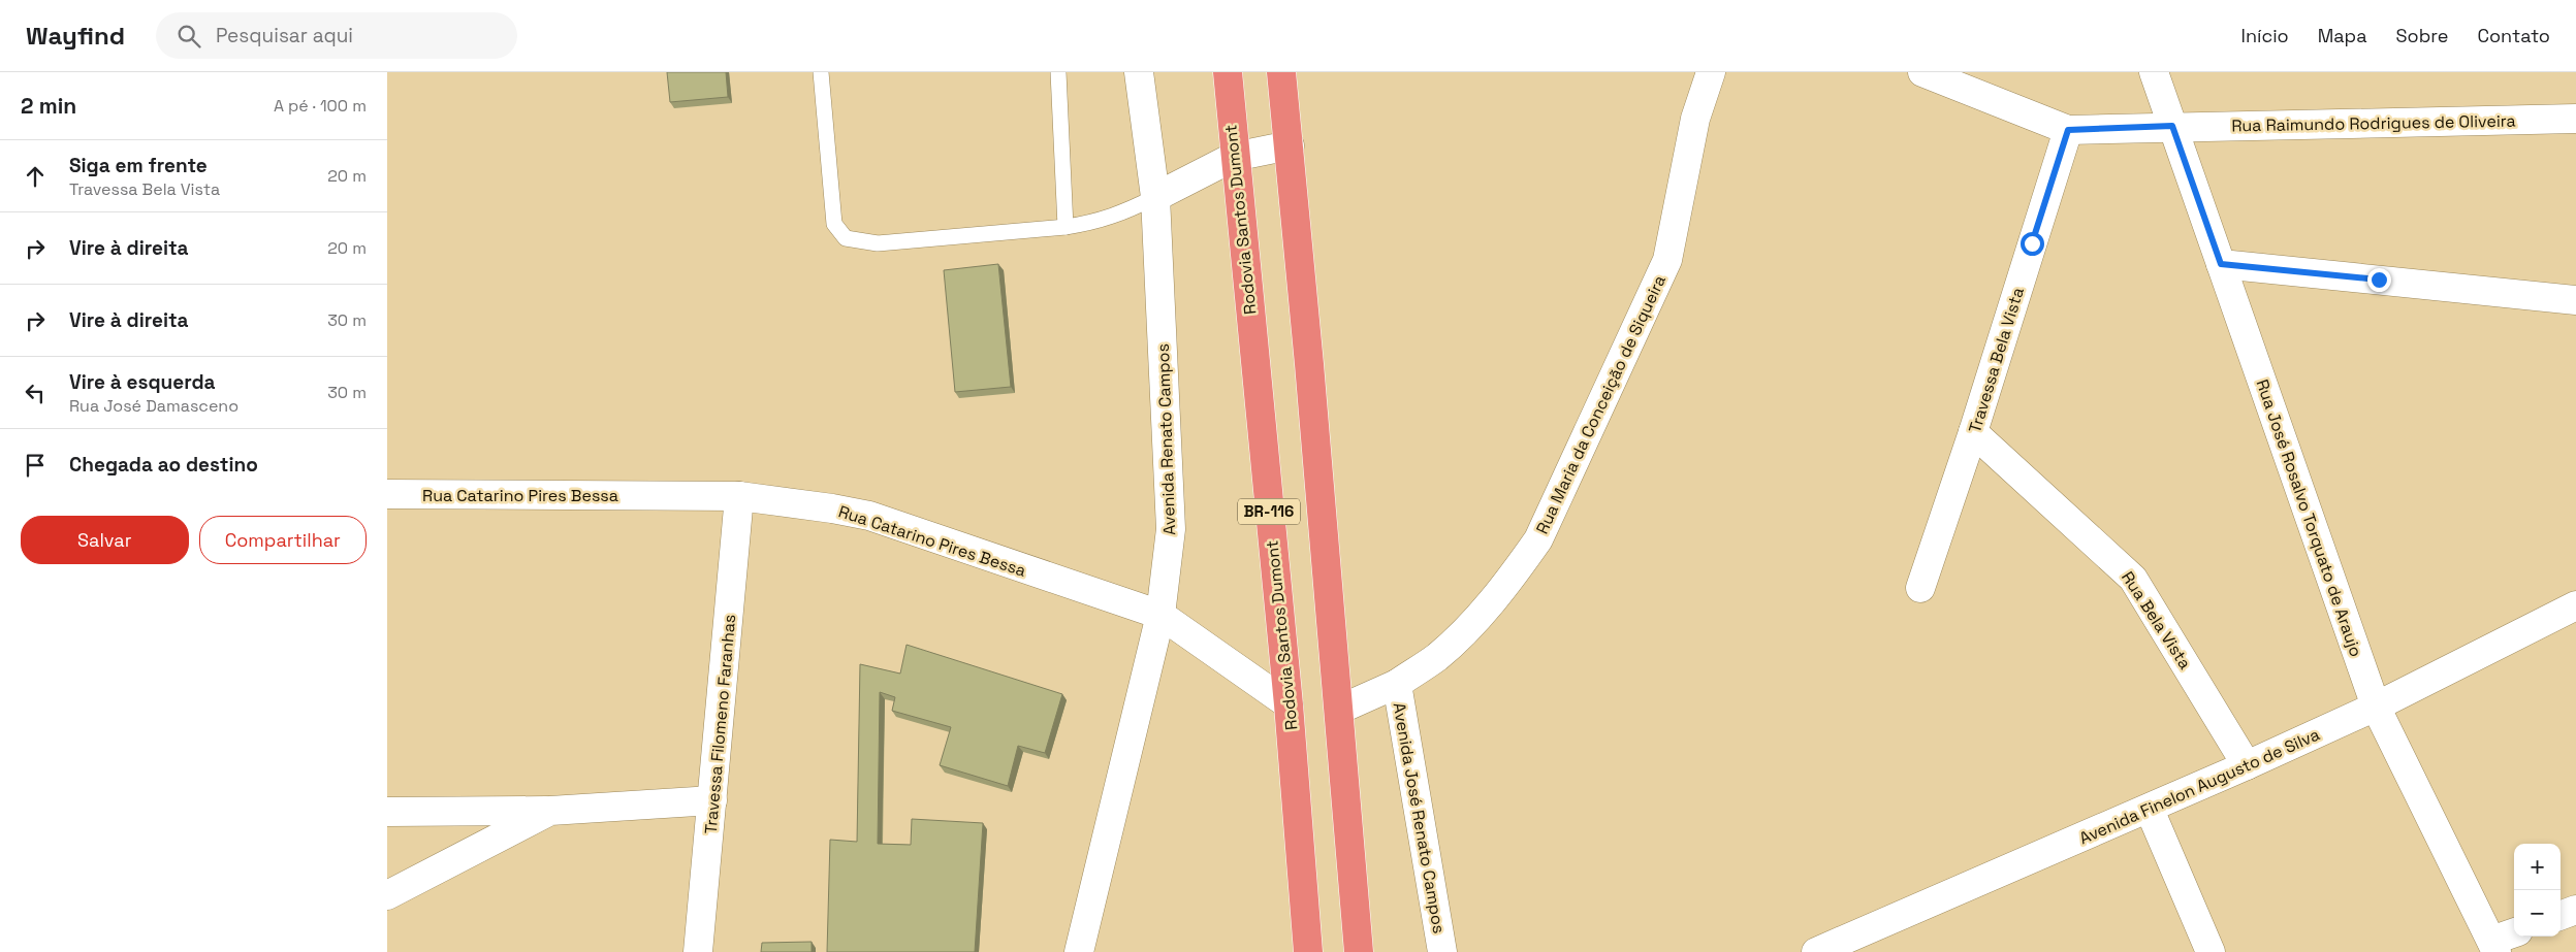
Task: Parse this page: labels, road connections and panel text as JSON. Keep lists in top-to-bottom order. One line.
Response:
{"streets":{"highway":["Rodovia Santos Dumont","BR-116"],"street":["Rua Raimundo Rodrigues de Oliveira","Travessa Bela Vista","Rua Maria da Conceição de Siqueira","Avenida Renato Campos","Rua Catarino Pires Bessa","Rua José Rosalvo Torquato de Araujo","Rua Bela Vista","Travessa Filomeno Faranhas","Avenida Finelon Augusto de Silva","Avenida José Renato Campos"]},"crossings":[["Rua Raimundo Rodrigues de Oliveira","Travessa Bela Vista"],["Rua Raimundo Rodrigues de Oliveira","Rua José Rosalvo Torquato de Araujo"],["Rodovia Santos Dumont","Rua Catarino Pires Bessa"],["Travessa Bela Vista","Rua Bela Vista"],["Rua Maria da Conceição de Siqueira","BR-116"],["Rua Maria da Conceição de Siqueira","Avenida José Renato Campos"],["Avenida Renato Campos","Rua Catarino Pires Bessa"],["Rua Catarino Pires Bessa","Travessa Filomeno Faranhas"],["Rua José Rosalvo Torquato de Araujo","Avenida Finelon Augusto de Silva"],["Rua Bela Vista","Avenida Finelon Augusto de Silva"]],"page":{"header":"Wayfind","search":"Pesquisar aqui","nav":["Início","Mapa","Sobre","Contato"],"heading":["2 min","A pé · 100 m"],"list":[["Siga em frente","Travessa Bela Vista","20 m"],["Vire à direita","20 m"],["Vire à direita","30 m"],["Vire à esquerda","Rua José Damasceno","30 m"],"Chegada ao destino"],"buttons":["Salvar","Compartilhar"],"map_buttons":["+","−"]}}
